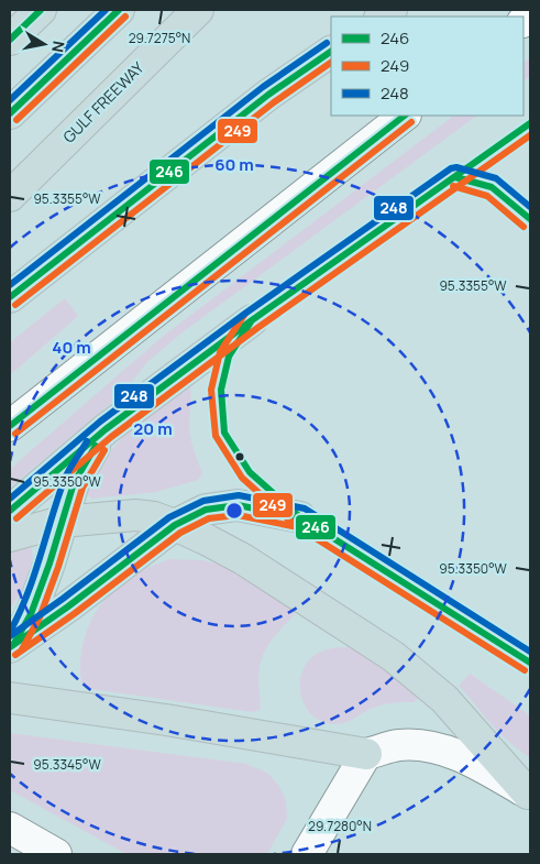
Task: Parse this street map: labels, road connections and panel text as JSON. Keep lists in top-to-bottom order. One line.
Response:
{"streets":{"highway":["GULF FREEWAY"]},"lines":["transit line 246","transit line 248","transit line 249"],"legend":["246","249","248"],"north":"right","coordinates":["29.7275°N","95.3355°W","95.3350°W","95.3345°W","29.7280°N"],"rings":["60 m","40 m","20 m"]}
